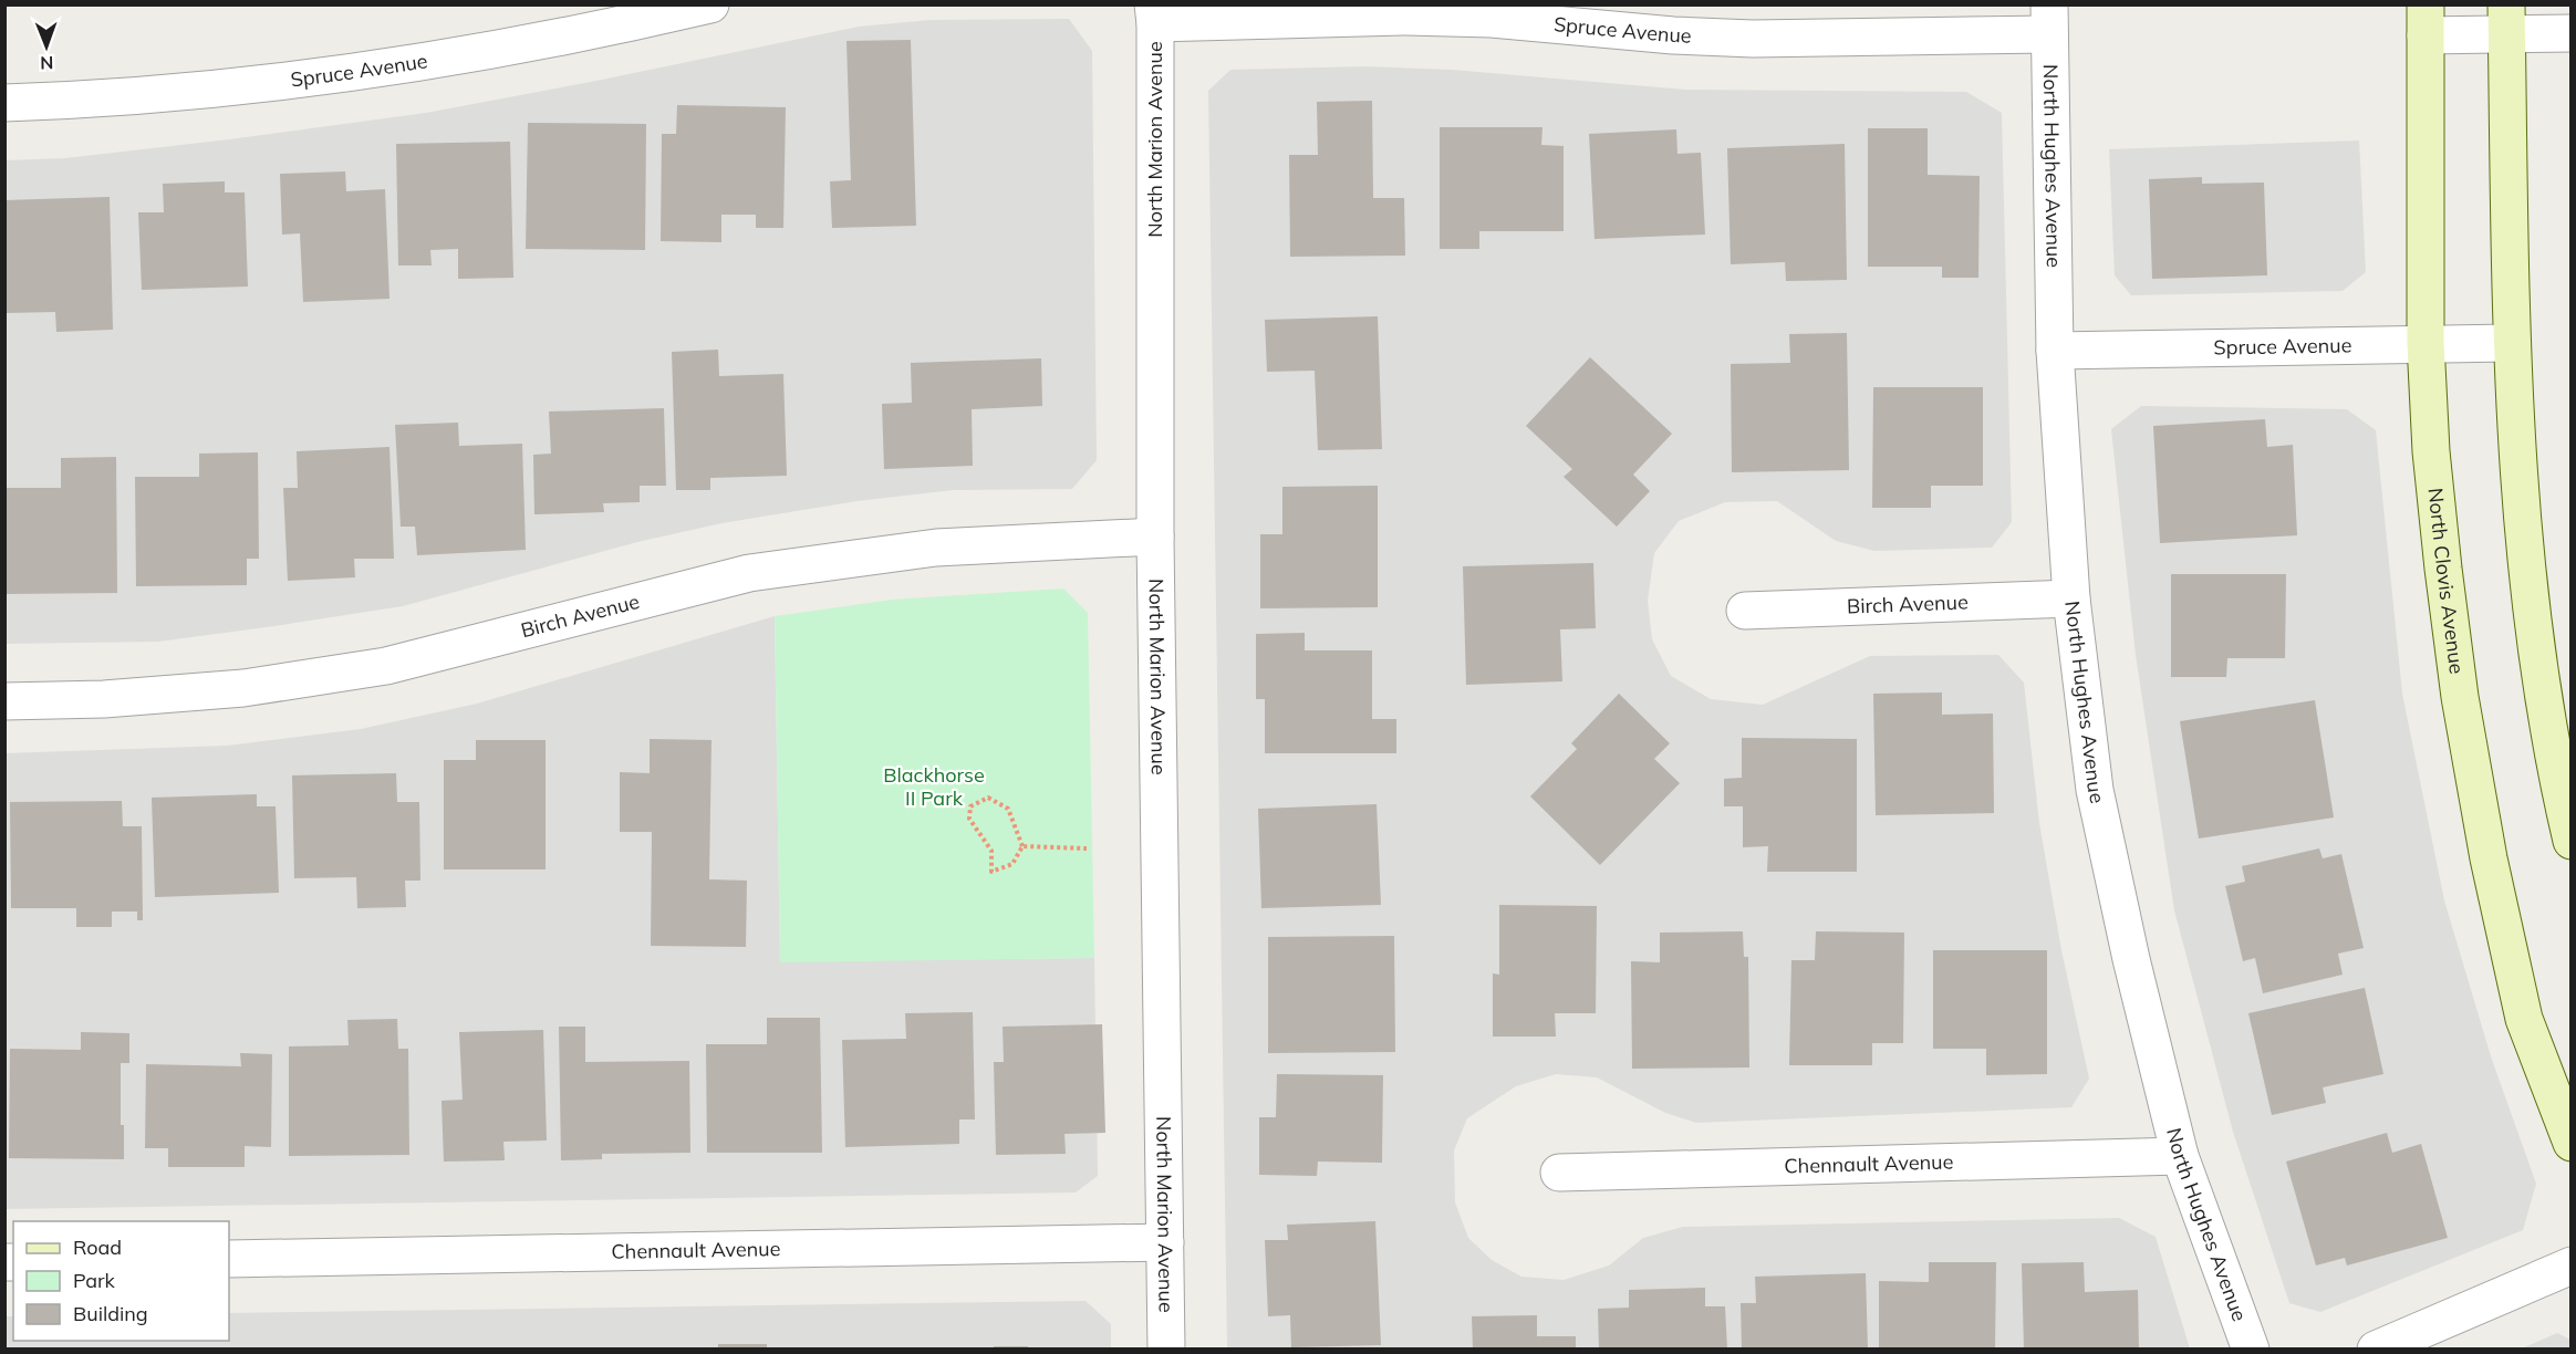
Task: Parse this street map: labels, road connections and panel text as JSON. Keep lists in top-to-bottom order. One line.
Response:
{"streets":{"main road":["North Clovis Avenue"],"street":["Spruce Avenue","North Marion Avenue","North Hughes Avenue","Birch Avenue","Chennault Avenue"]},"crossings":[["Spruce Avenue","North Marion Avenue"],["Spruce Avenue","North Hughes Avenue"],["Spruce Avenue","North Clovis Avenue"],["North Marion Avenue","Birch Avenue"],["North Marion Avenue","Chennault Avenue"],["North Hughes Avenue","Birch Avenue"],["North Hughes Avenue","Chennault Avenue"]],"parks":["Blackhorse II Park"],"legend":["Road","Park","Building"],"north":"bottom"}
